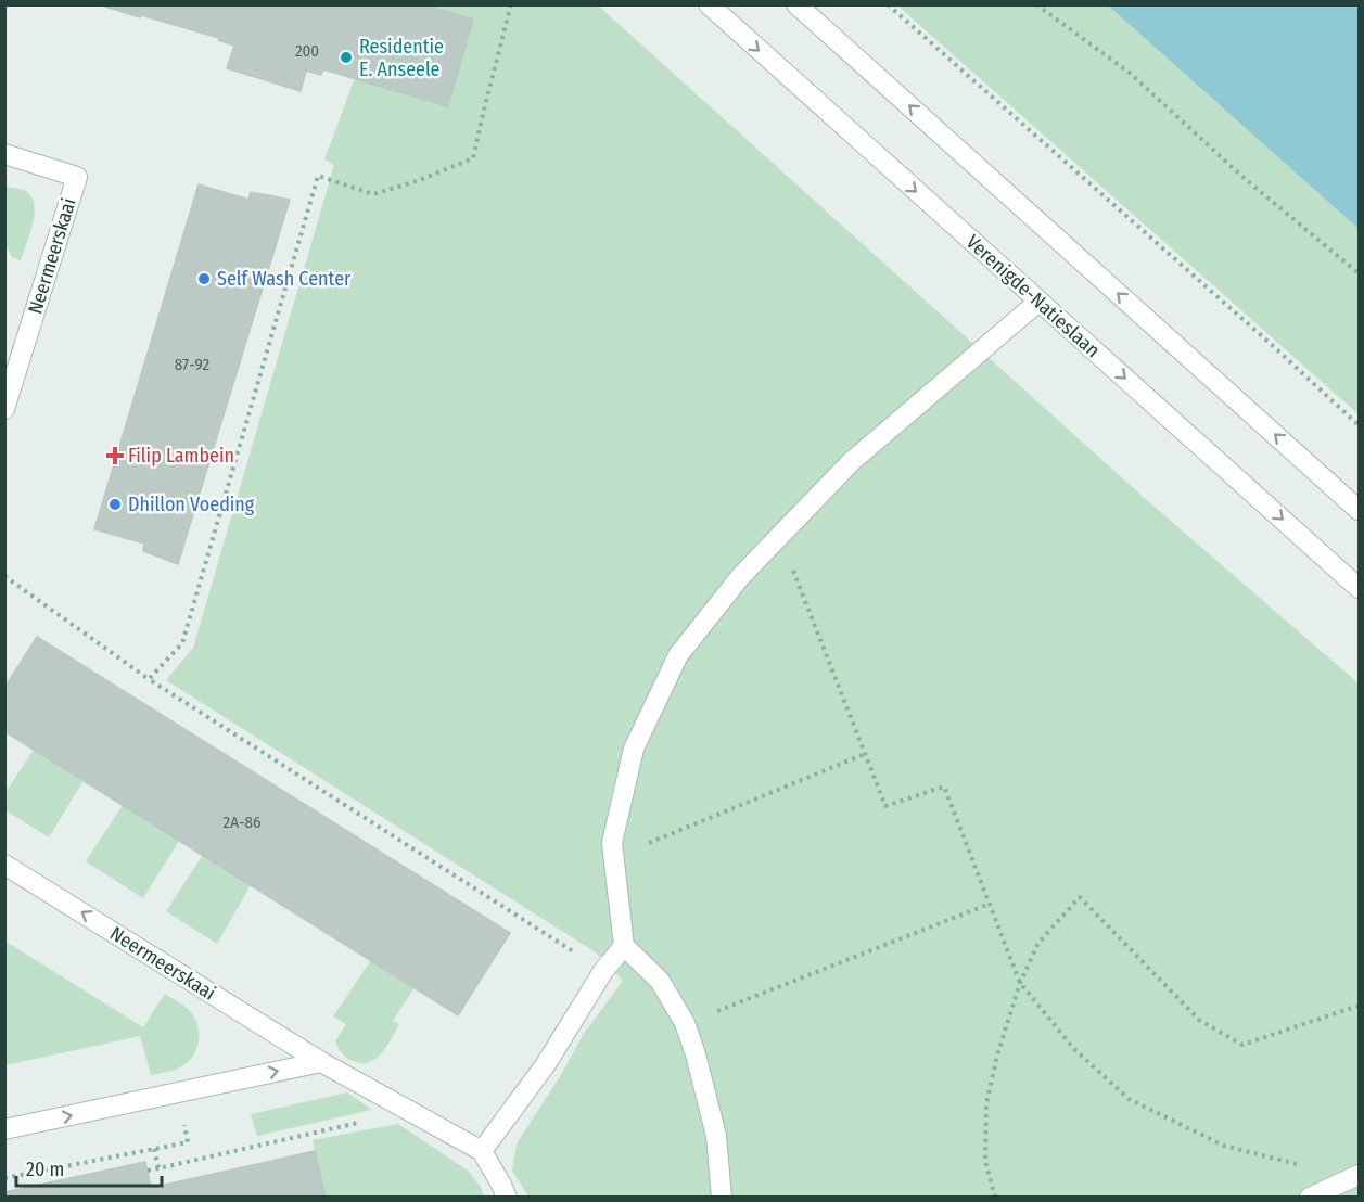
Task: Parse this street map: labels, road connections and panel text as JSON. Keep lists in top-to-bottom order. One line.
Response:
{"streets":{"street":["Neermeerskaai","Verenigde-Natieslaan"]},"one_way":["Neermeerskaai"],"places":{"other":["Residentie E. Anseele","Self Wash Center","Dhillon Voeding"],"health":["Filip Lambein"]},"house_numbers":["200","87-92","2A-86"],"scale_bar":"20 m"}
